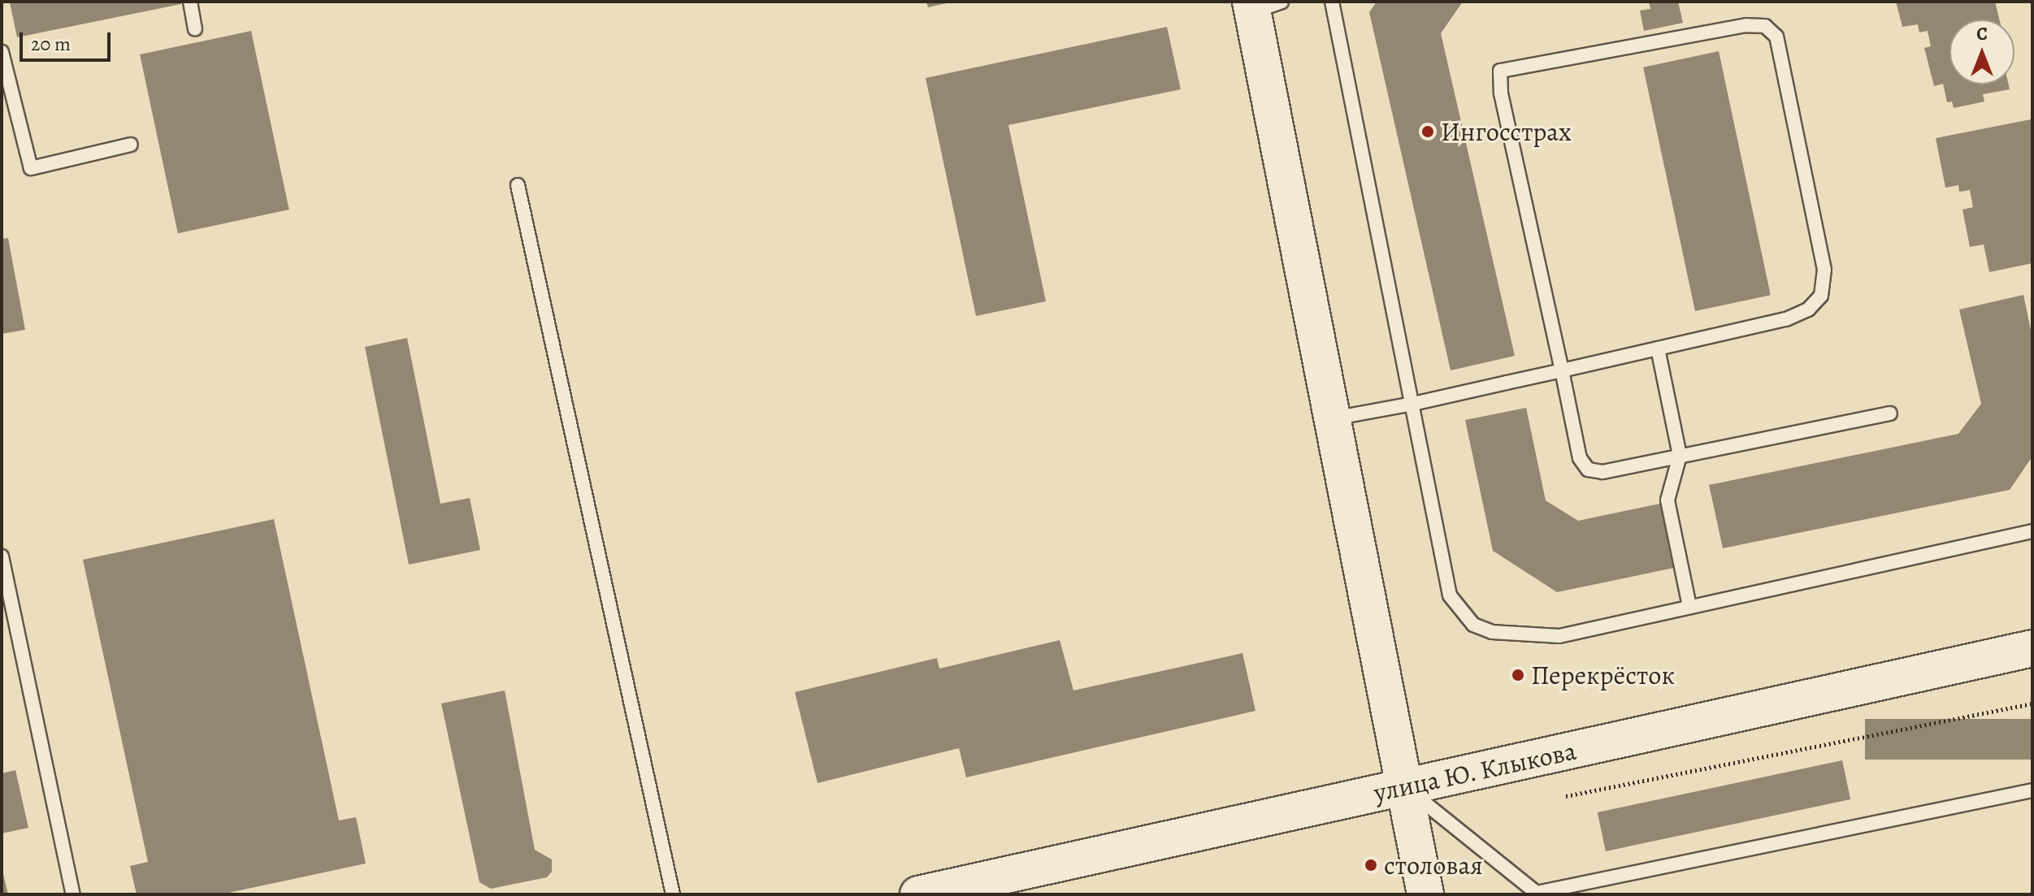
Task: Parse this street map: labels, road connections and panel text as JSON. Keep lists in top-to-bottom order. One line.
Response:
{"streets":{"main road":["улица Ю. Клыкова"]},"places":["Ингосстрах","Перекрёсток","столовая"],"scale_bar":"20 m","north":"top"}
